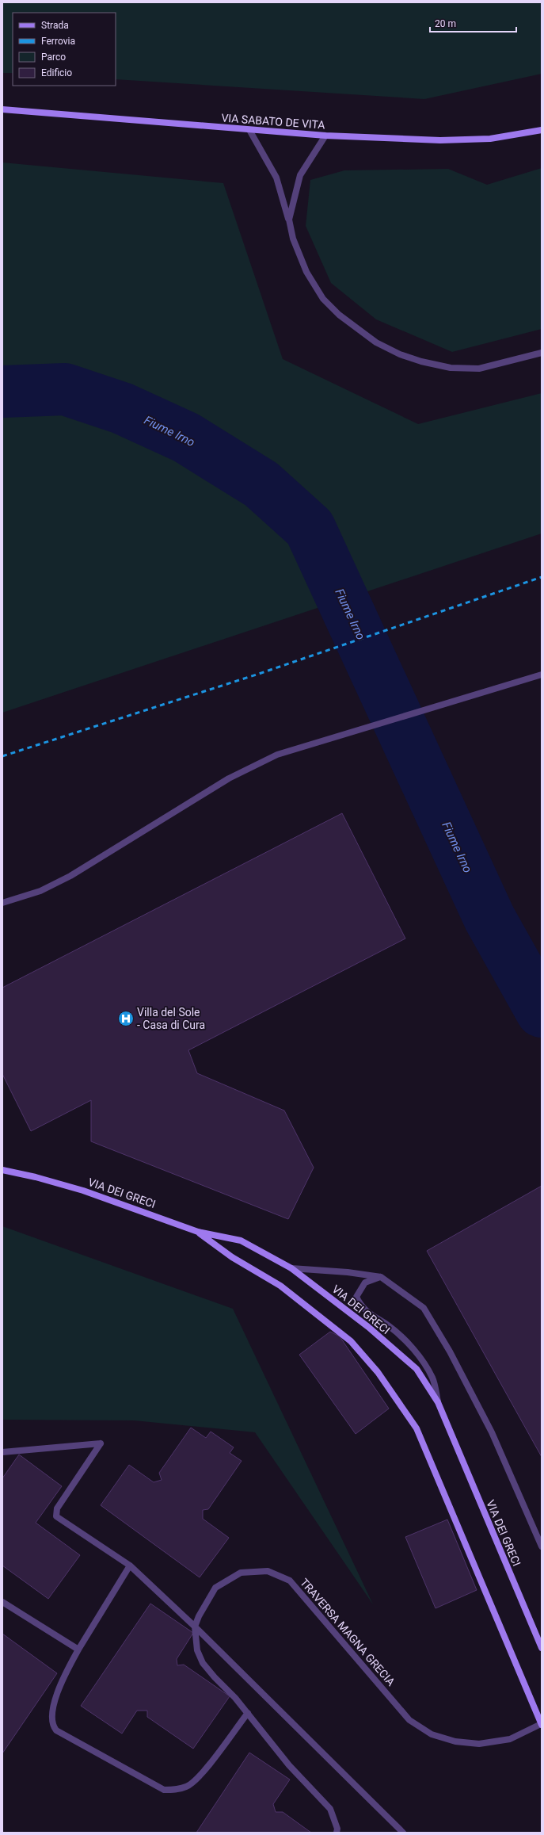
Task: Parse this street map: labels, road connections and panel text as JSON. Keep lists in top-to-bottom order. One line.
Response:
{"streets":{"main road":["VIA SABATO DE VITA","VIA DEI GRECI"],"street":["TRAVERSA MAGNA GRECIA"]},"water":["Fiume Irno"],"places":{"hospital":["Villa del Sole - Casa di Cura"]},"legend":["Strada","Ferrovia","Parco","Edificio"],"scale_bar":"20 m"}
